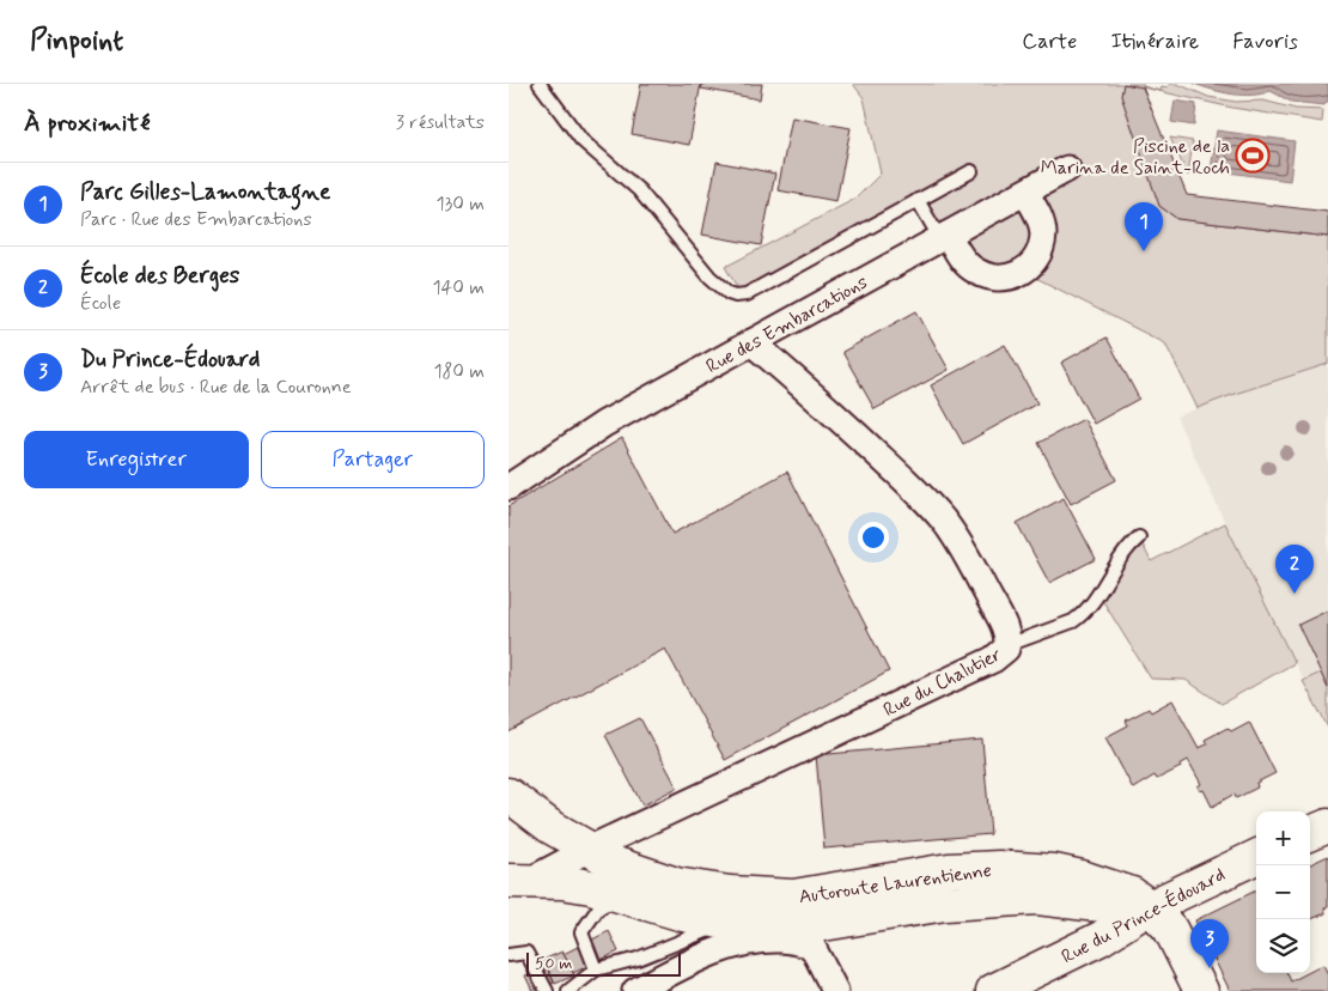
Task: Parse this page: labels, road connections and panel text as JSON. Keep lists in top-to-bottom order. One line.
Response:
{"streets":{"street":["Rue des Embarcations","Rue du Chalutier","Autoroute Laurentienne","Rue du Prince-Édouard"]},"crossings":[["Rue des Embarcations","Rue du Chalutier"],["Rue du Chalutier","Autoroute Laurentienne"],["Autoroute Laurentienne","Rue du Prince-Édouard"]],"places":{"sports":["Piscine de la Marina de Saint-Roch"]},"scale_bar":"50 m","page":{"header":"Pinpoint","nav":["Carte","Itinéraire","Favoris"],"heading":["À proximité","3 résultats"],"list":[{"mark":"1","name":"Parc Gilles-Lamontagne","note":"Parc · Rue des Embarcations","value":"130 m"},{"mark":"2","name":"École des Berges","note":"École","value":"140 m"},{"mark":"3","name":"Du Prince-Édouard","note":"Arrêt de bus · Rue de la Couronne","value":"180 m"}],"pins":["1","2","3"],"buttons":["Enregistrer","Partager"],"map_buttons":["+","−"],"scale":"50 m"}}
